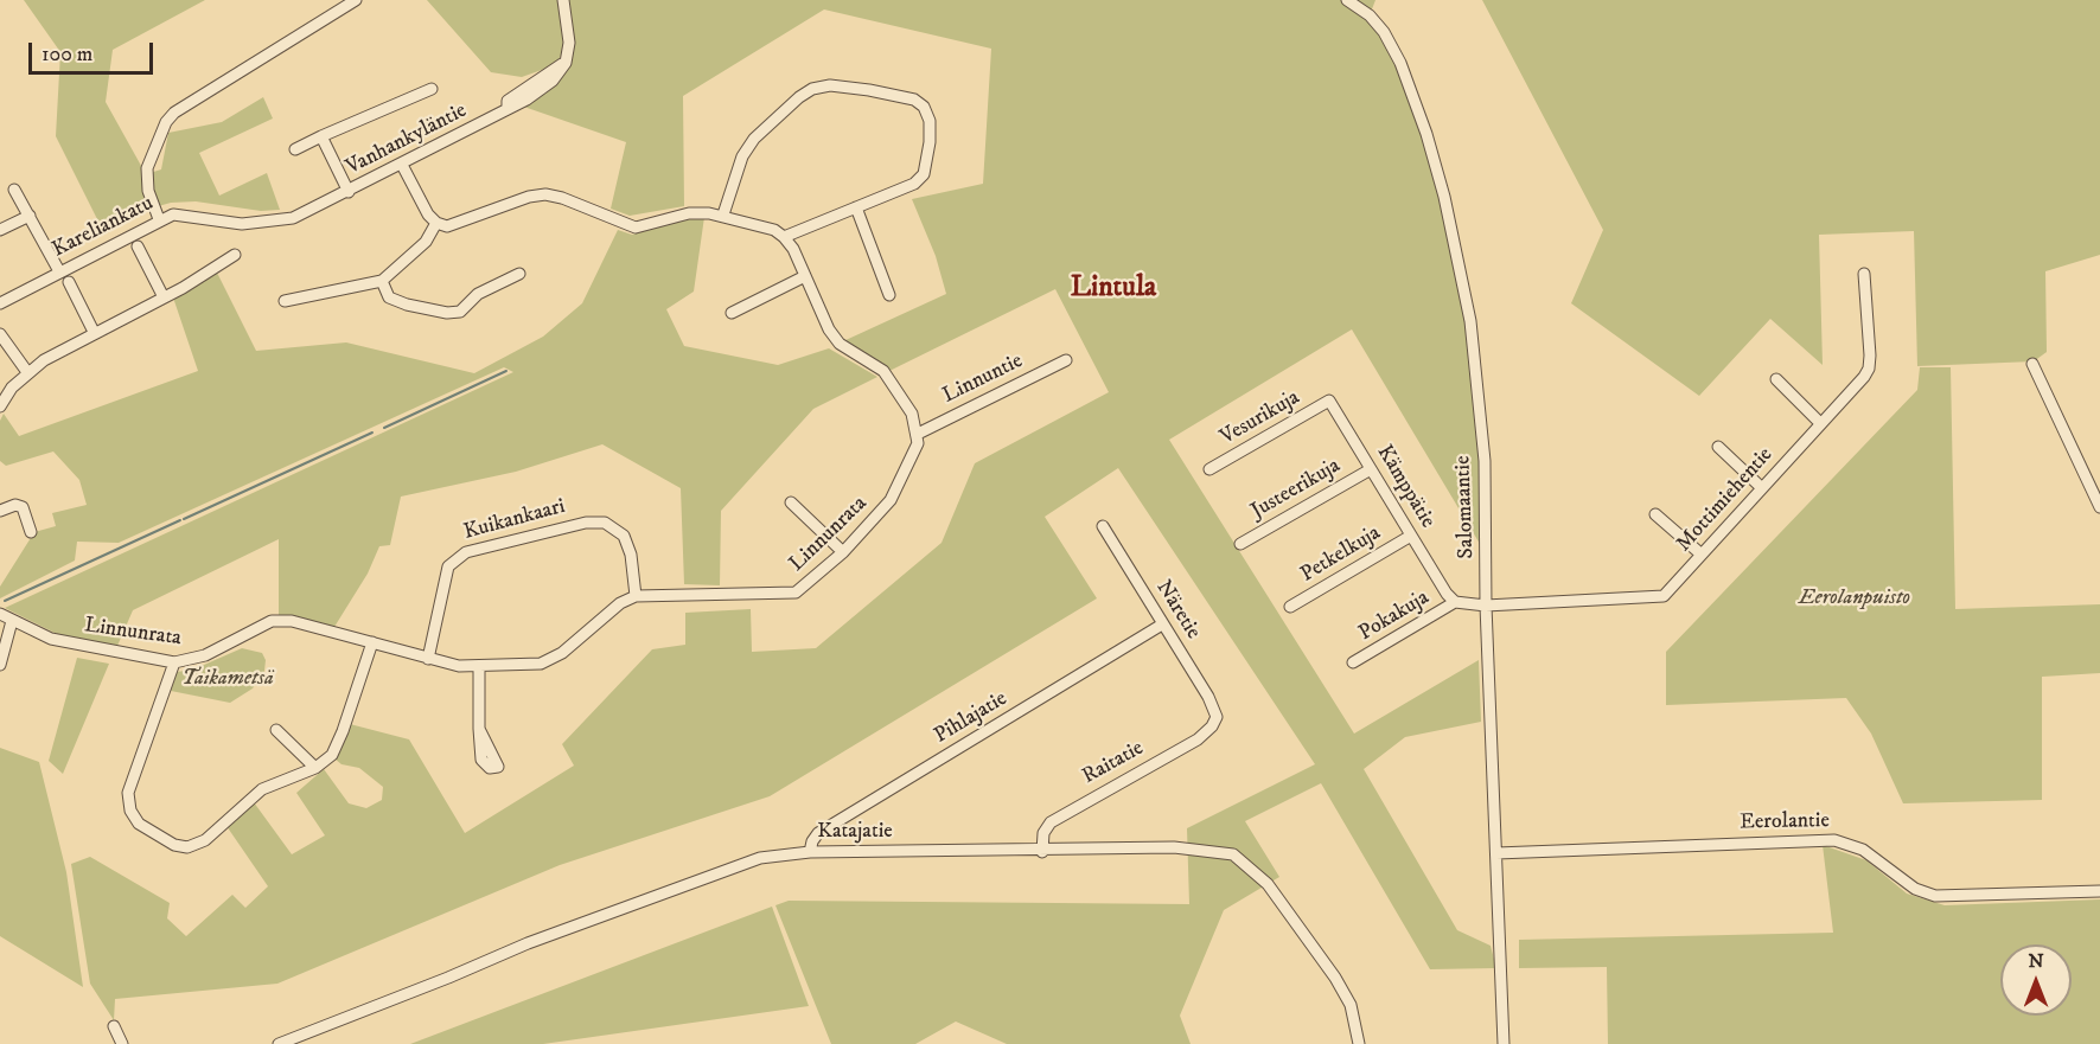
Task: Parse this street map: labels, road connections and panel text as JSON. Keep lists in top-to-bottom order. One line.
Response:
{"streets":{"street":["Vanhankyläntie","Kareliankatu","Linnuntie","Vesurikuja","Kämppätie","Justeerikuja","Mottimiehentie","Salomaantie","Kuikankaari","Linnunrata","Petkelkuja","Näretie","Pokakuja","Pihlajatie","Raitatie","Eerolantie","Katajatie"]},"crossings":[["Vanhankyläntie","Kareliankatu"],["Linnuntie","Linnunrata"],["Vesurikuja","Kämppätie"],["Kämppätie","Justeerikuja"],["Kämppätie","Petkelkuja"],["Kämppätie","Pokakuja"],["Mottimiehentie","Salomaantie"],["Salomaantie","Eerolantie"],["Kuikankaari","Linnunrata"],["Näretie","Pihlajatie"],["Näretie","Raitatie"],["Pihlajatie","Katajatie"],["Raitatie","Katajatie"]],"districts":["Lintula"],"parks":["Eerolanpuisto","Taikametsä"],"scale_bar":"100 m","north":"top"}
